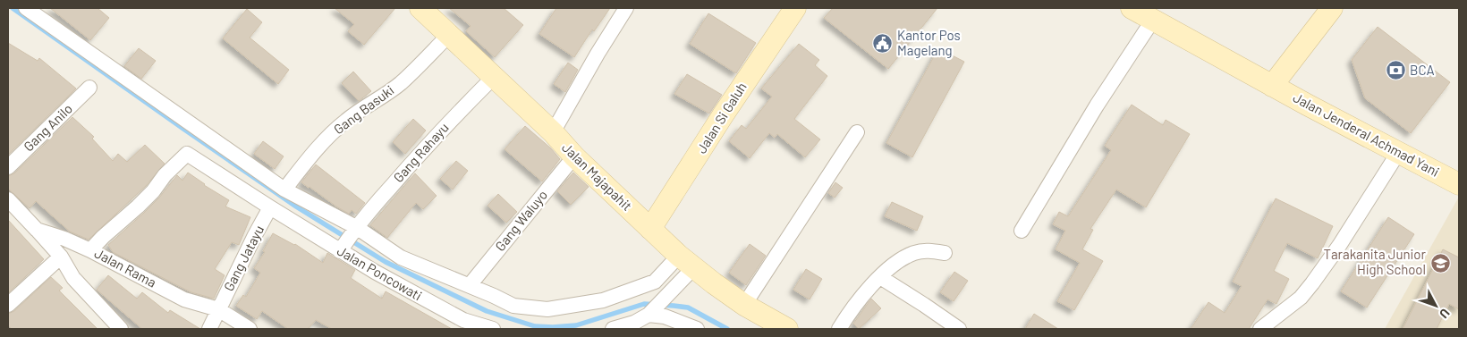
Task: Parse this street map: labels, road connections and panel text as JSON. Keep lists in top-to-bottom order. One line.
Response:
{"streets":{"street":["Gang Basuki","Jalan Si Galuh","Gang Anilo","Jalan Jenderal Achmad Yani","Gang Rahayu","Jalan Majapahit","Gang Waluyo","Gang Jatayu","Jalan Rama","Jalan Poncowati"]},"crossings":[["Gang Basuki","Jalan Majapahit"],["Jalan Si Galuh","Jalan Majapahit"],["Gang Rahayu","Jalan Majapahit"],["Gang Rahayu","Jalan Poncowati"],["Jalan Majapahit","Gang Waluyo"],["Gang Jatayu","Jalan Rama"],["Gang Jatayu","Jalan Poncowati"],["Jalan Rama","Jalan Poncowati"]],"places":{"public building":["Kantor Pos Magelang"],"bank":["BCA"],"school or university":["Tarakanita Junior High School"]},"north":"bottom right"}
